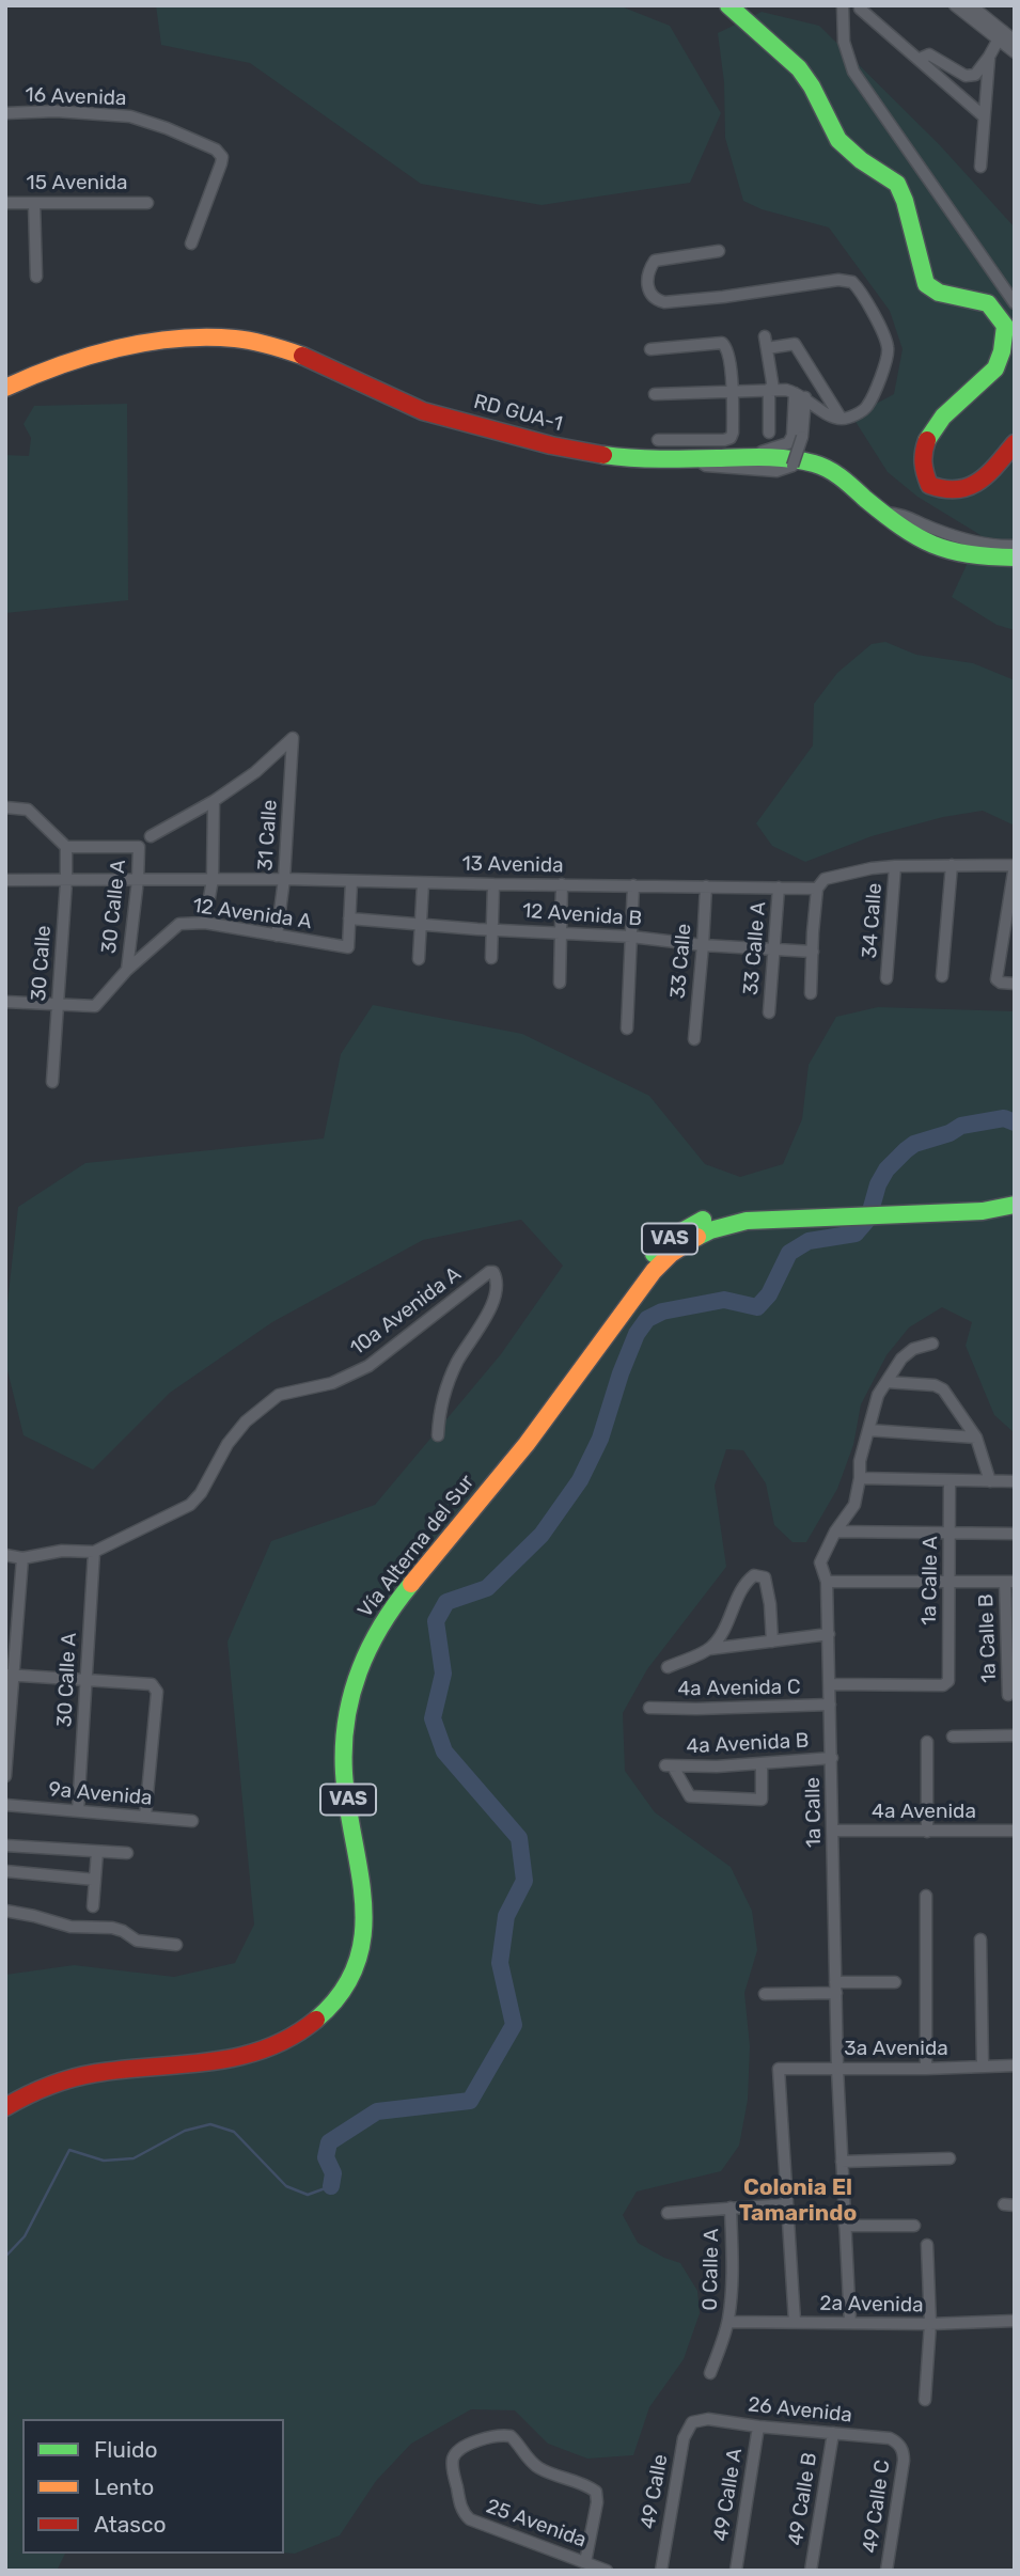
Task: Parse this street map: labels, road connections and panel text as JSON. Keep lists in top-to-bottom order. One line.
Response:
{"streets":{"main road":["RD GUA-1","VAS","Vía Alterna del Sur"],"street":["16 Avenida","15 Avenida","31 Calle","13 Avenida","30 Calle A","12 Avenida A","12 Avenida B","34 Calle","33 Calle A","33 Calle","30 Calle","10a Avenida A","1a Calle A","1a Calle B","4a Avenida C","4a Avenida B","9a Avenida","1a Calle","4a Avenida","3a Avenida","0 Calle A","2a Avenida","26 Avenida","49 Calle","49 Calle A","49 Calle B","49 Calle C","25 Avenida"]},"crossings":[["31 Calle","13 Avenida"],["31 Calle","12 Avenida A"],["13 Avenida","30 Calle A"],["13 Avenida","34 Calle"],["13 Avenida","33 Calle A"],["13 Avenida","33 Calle"],["13 Avenida","30 Calle"],["30 Calle A","12 Avenida A"],["30 Calle A","30 Calle"],["30 Calle A","10a Avenida A"],["30 Calle A","9a Avenida"],["12 Avenida A","12 Avenida B"],["12 Avenida A","30 Calle"],["12 Avenida B","33 Calle A"],["12 Avenida B","33 Calle"],["1a Calle A","1a Calle"],["4a Avenida C","1a Calle"],["4a Avenida B","1a Calle"],["1a Calle","4a Avenida"],["1a Calle","3a Avenida"],["1a Calle","2a Avenida"],["0 Calle A","2a Avenida"],["26 Avenida","49 Calle"],["26 Avenida","49 Calle A"],["26 Avenida","49 Calle B"],["26 Avenida","49 Calle C"]],"districts":["Colonia El Tamarindo"],"legend":["Fluido","Lento","Atasco"]}
